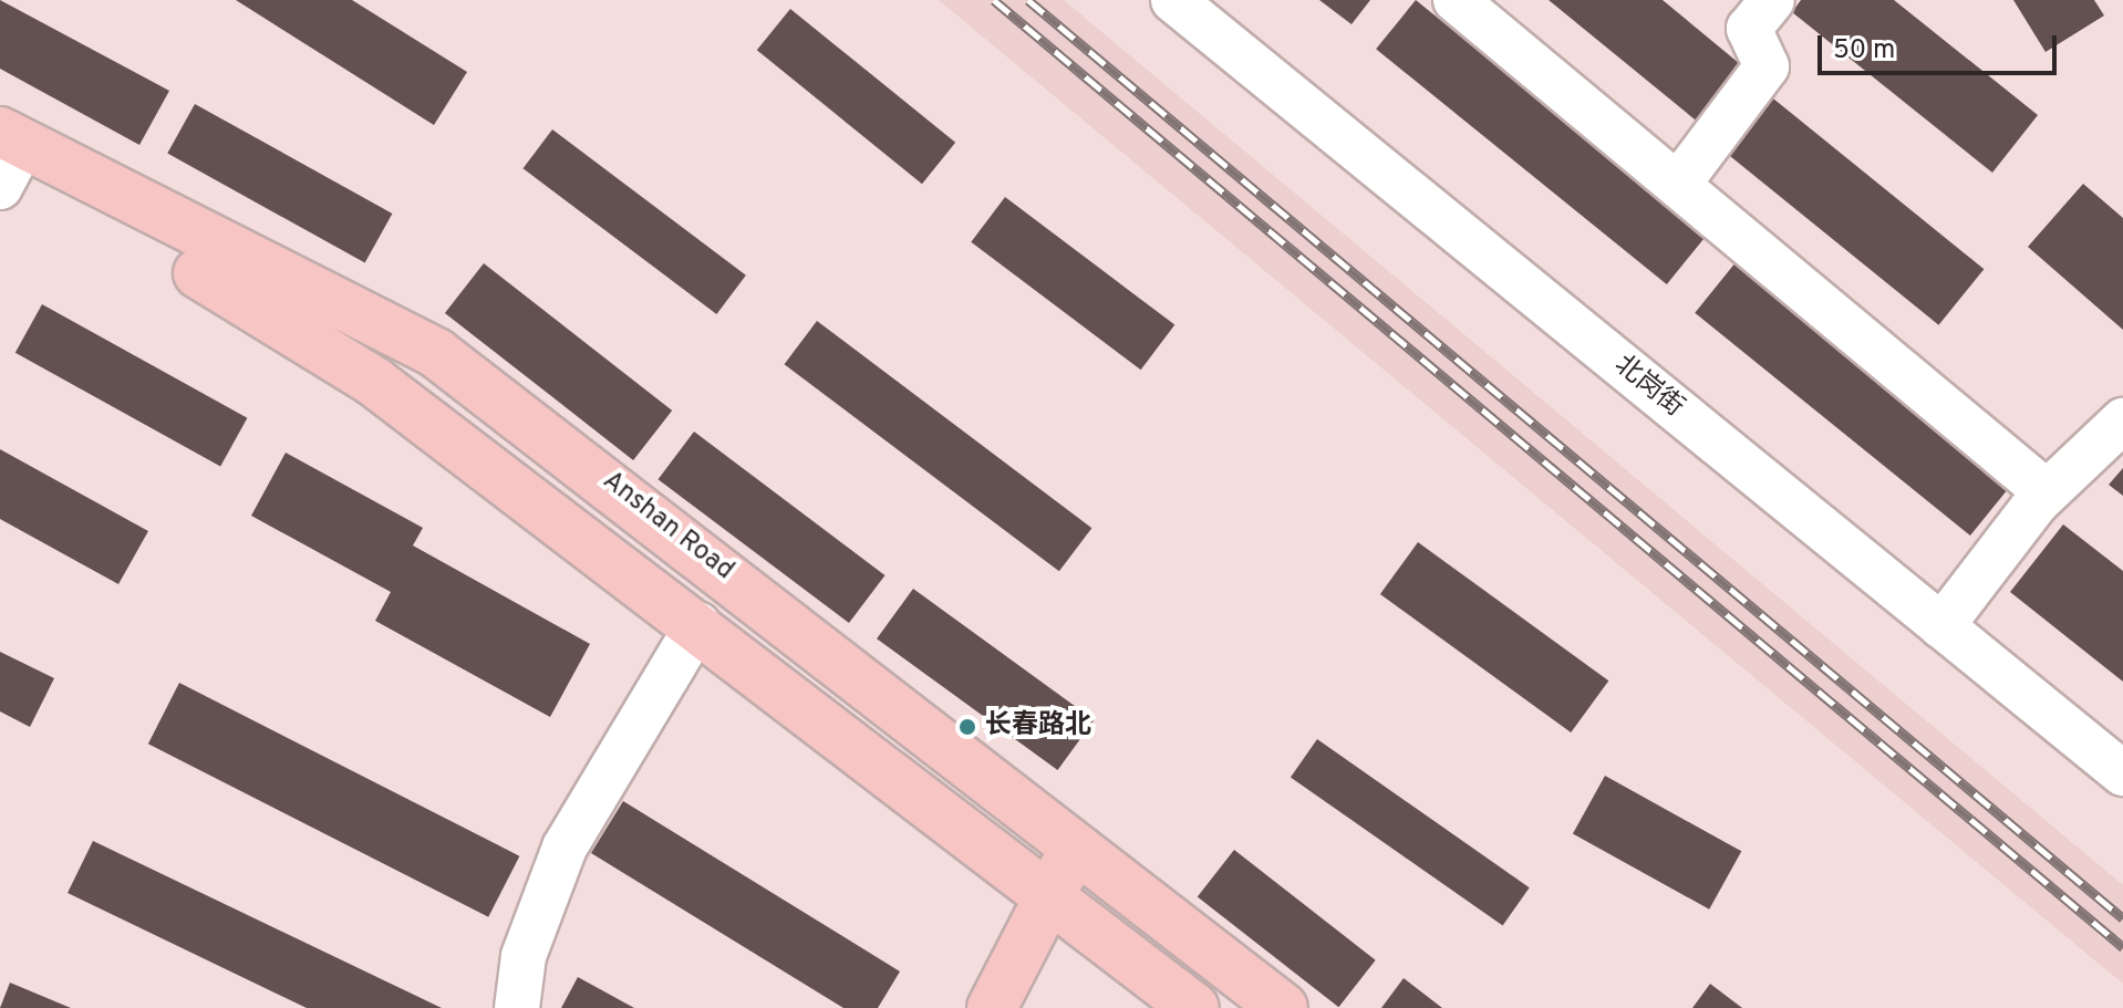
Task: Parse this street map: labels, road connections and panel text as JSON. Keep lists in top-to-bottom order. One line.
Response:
{"streets":{"main road":["Anshan Road"],"street":["北岗街"]},"places":["长春路北"],"scale_bar":"50 m"}
